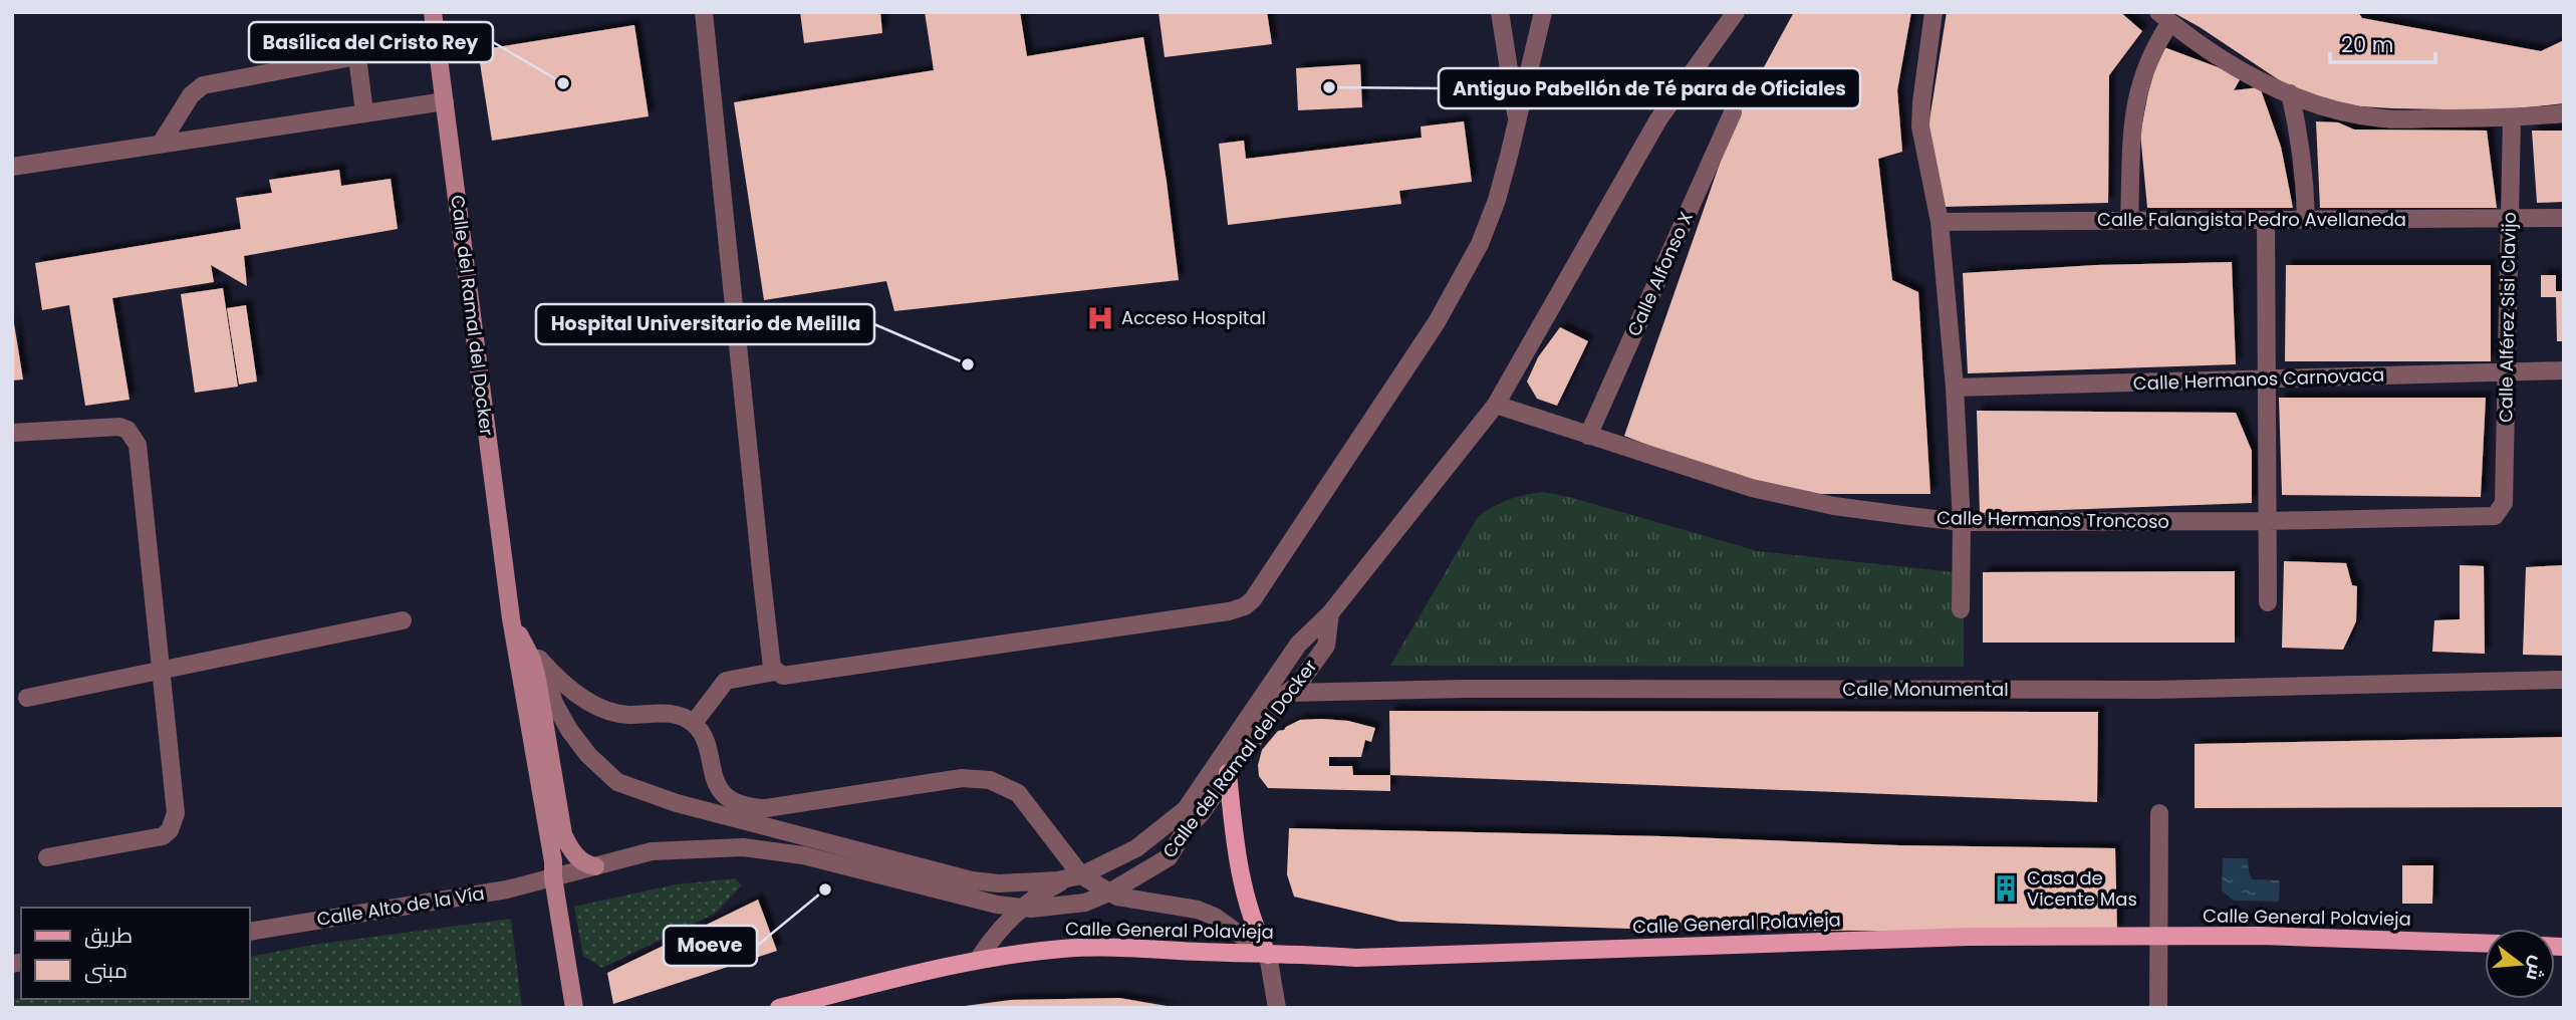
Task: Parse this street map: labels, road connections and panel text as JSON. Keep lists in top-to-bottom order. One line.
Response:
{"streets":{"main road":["Calle del Ramal del Docker","Calle General Polavieja"],"street":["Calle Falangista Pedro Avellaneda","Calle Alfonso X","Calle Alférez Sisi Clavijo","Calle Hermanos Carnovaca","Calle Hermanos Troncoso","Calle Monumental","Calle Alto de la Vía"]},"crossings":[["Calle Falangista Pedro Avellaneda","Calle Alférez Sisi Clavijo"],["Calle Alfonso X","Calle Hermanos Troncoso"],["Calle del Ramal del Docker","Calle Monumental"],["Calle del Ramal del Docker","Calle Alto de la Vía"],["Calle Alférez Sisi Clavijo","Calle Hermanos Carnovaca"],["Calle Alférez Sisi Clavijo","Calle Hermanos Troncoso"]],"places":{"other":["Basílica del Cristo Rey","Antiguo Pabellón de Té para de Oficiales","Hospital Universitario de Melilla","Moeve"],"hospital":["Acceso Hospital"],"building":["Casa de Vicente Mas"]},"legend":["طريق","مبنى"],"scale_bar":"20 m","north":"right"}
